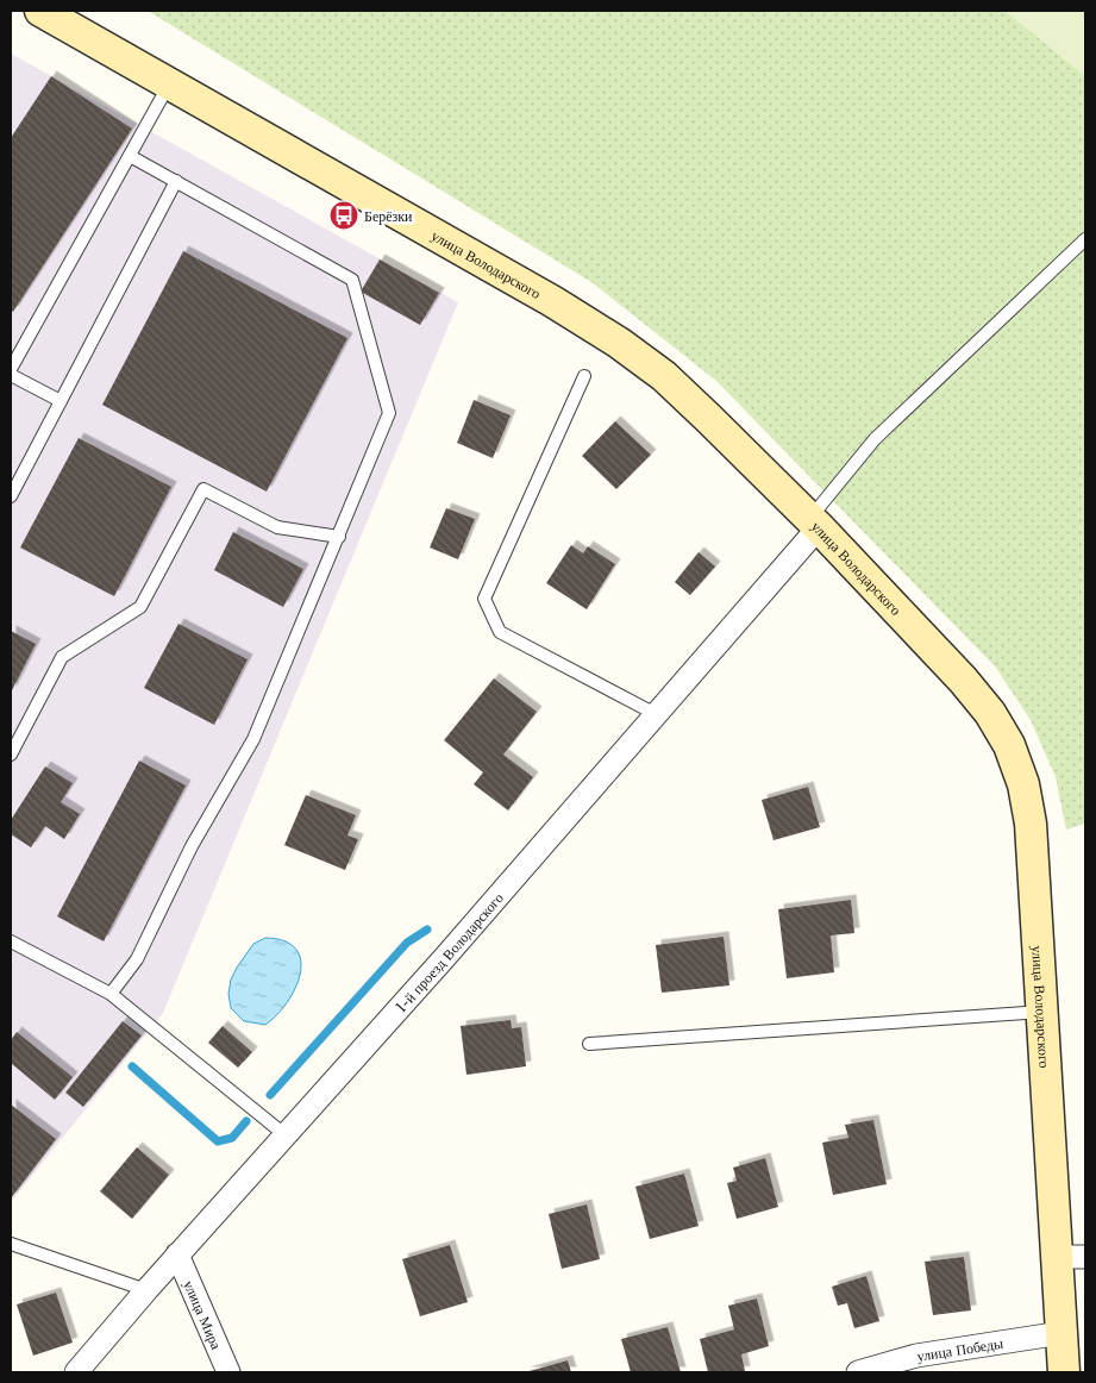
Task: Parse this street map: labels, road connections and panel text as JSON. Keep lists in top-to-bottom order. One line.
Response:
{"streets":{"street":["улица Володарского","1-й проезд Володарского","улица Мира","улица Победы"]},"crossings":[["улица Володарского","1-й проезд Володарского"],["улица Володарского","улица Победы"],["1-й проезд Володарского","улица Мира"]],"places":{"bus stop":["Берёзки"]}}
